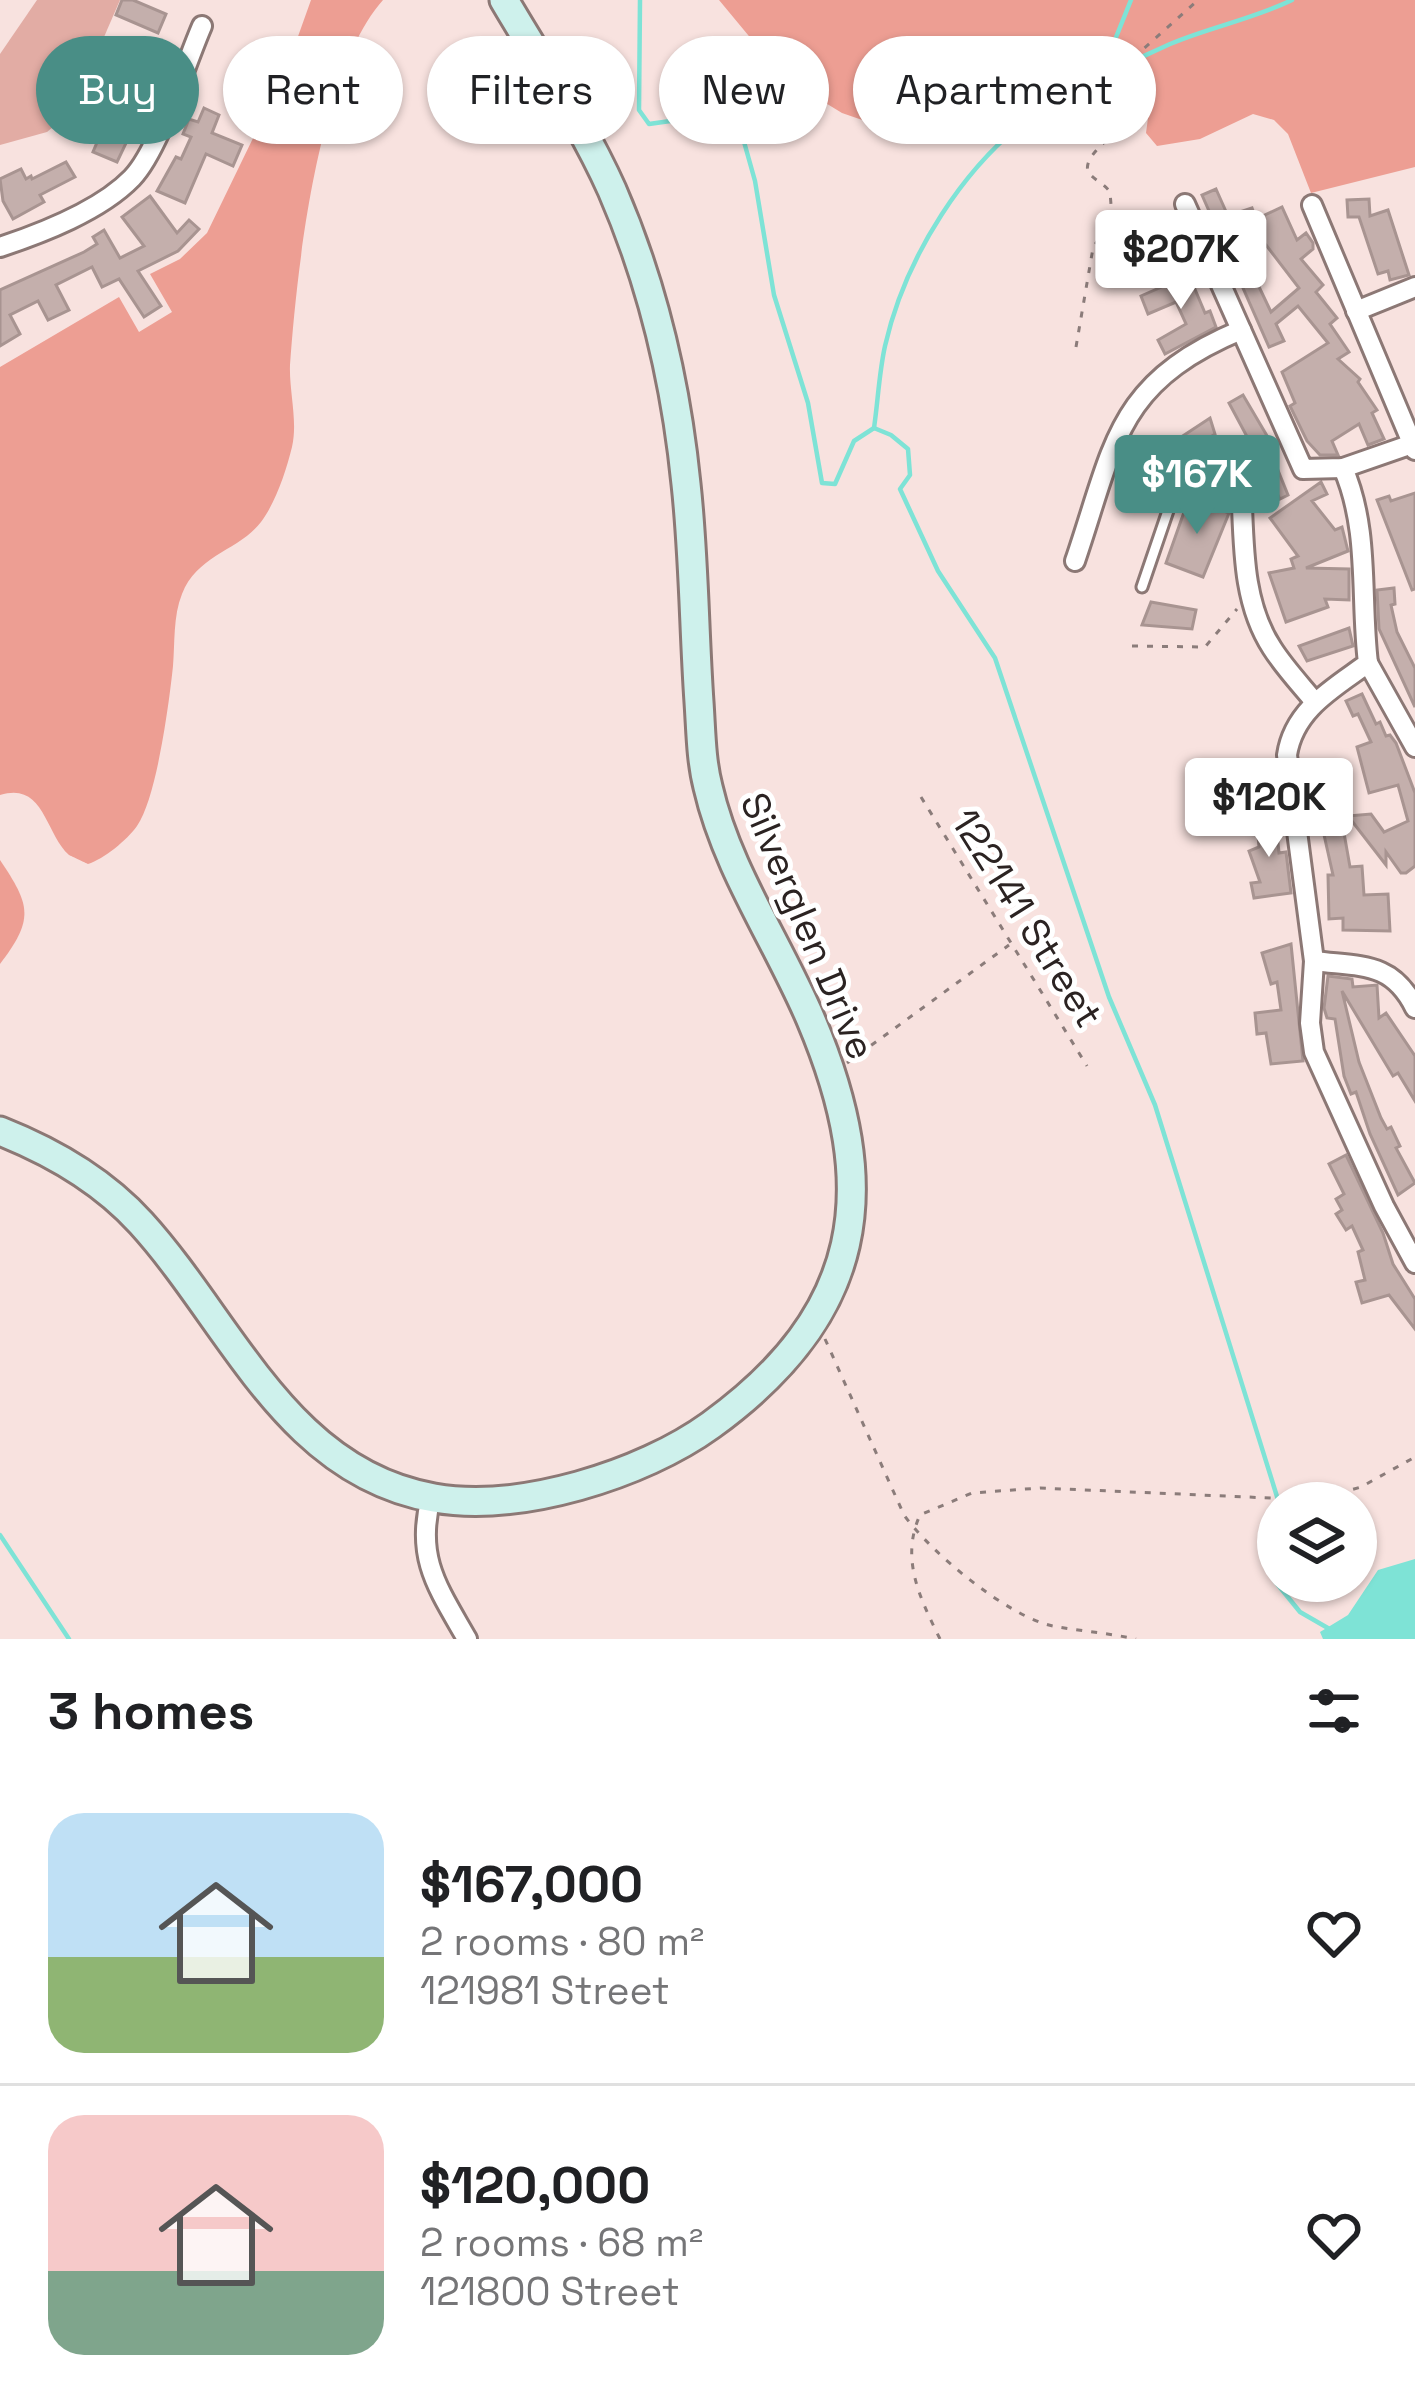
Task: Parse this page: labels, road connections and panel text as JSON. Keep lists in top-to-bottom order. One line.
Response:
{"streets":{"street":["Silverglen Drive"],"path":["122141 Street"]},"page":{"chip":["Buy","Rent","Filters","New","Apartment"],"price":["$207K","$167K","$120K"],"heading":"3 homes","list":[{"name":"$167,000","note":"2 rooms · 80 m² · 121981 Street"},{"name":"$120,000","note":"2 rooms · 68 m² · 121800 Street"}]}}
